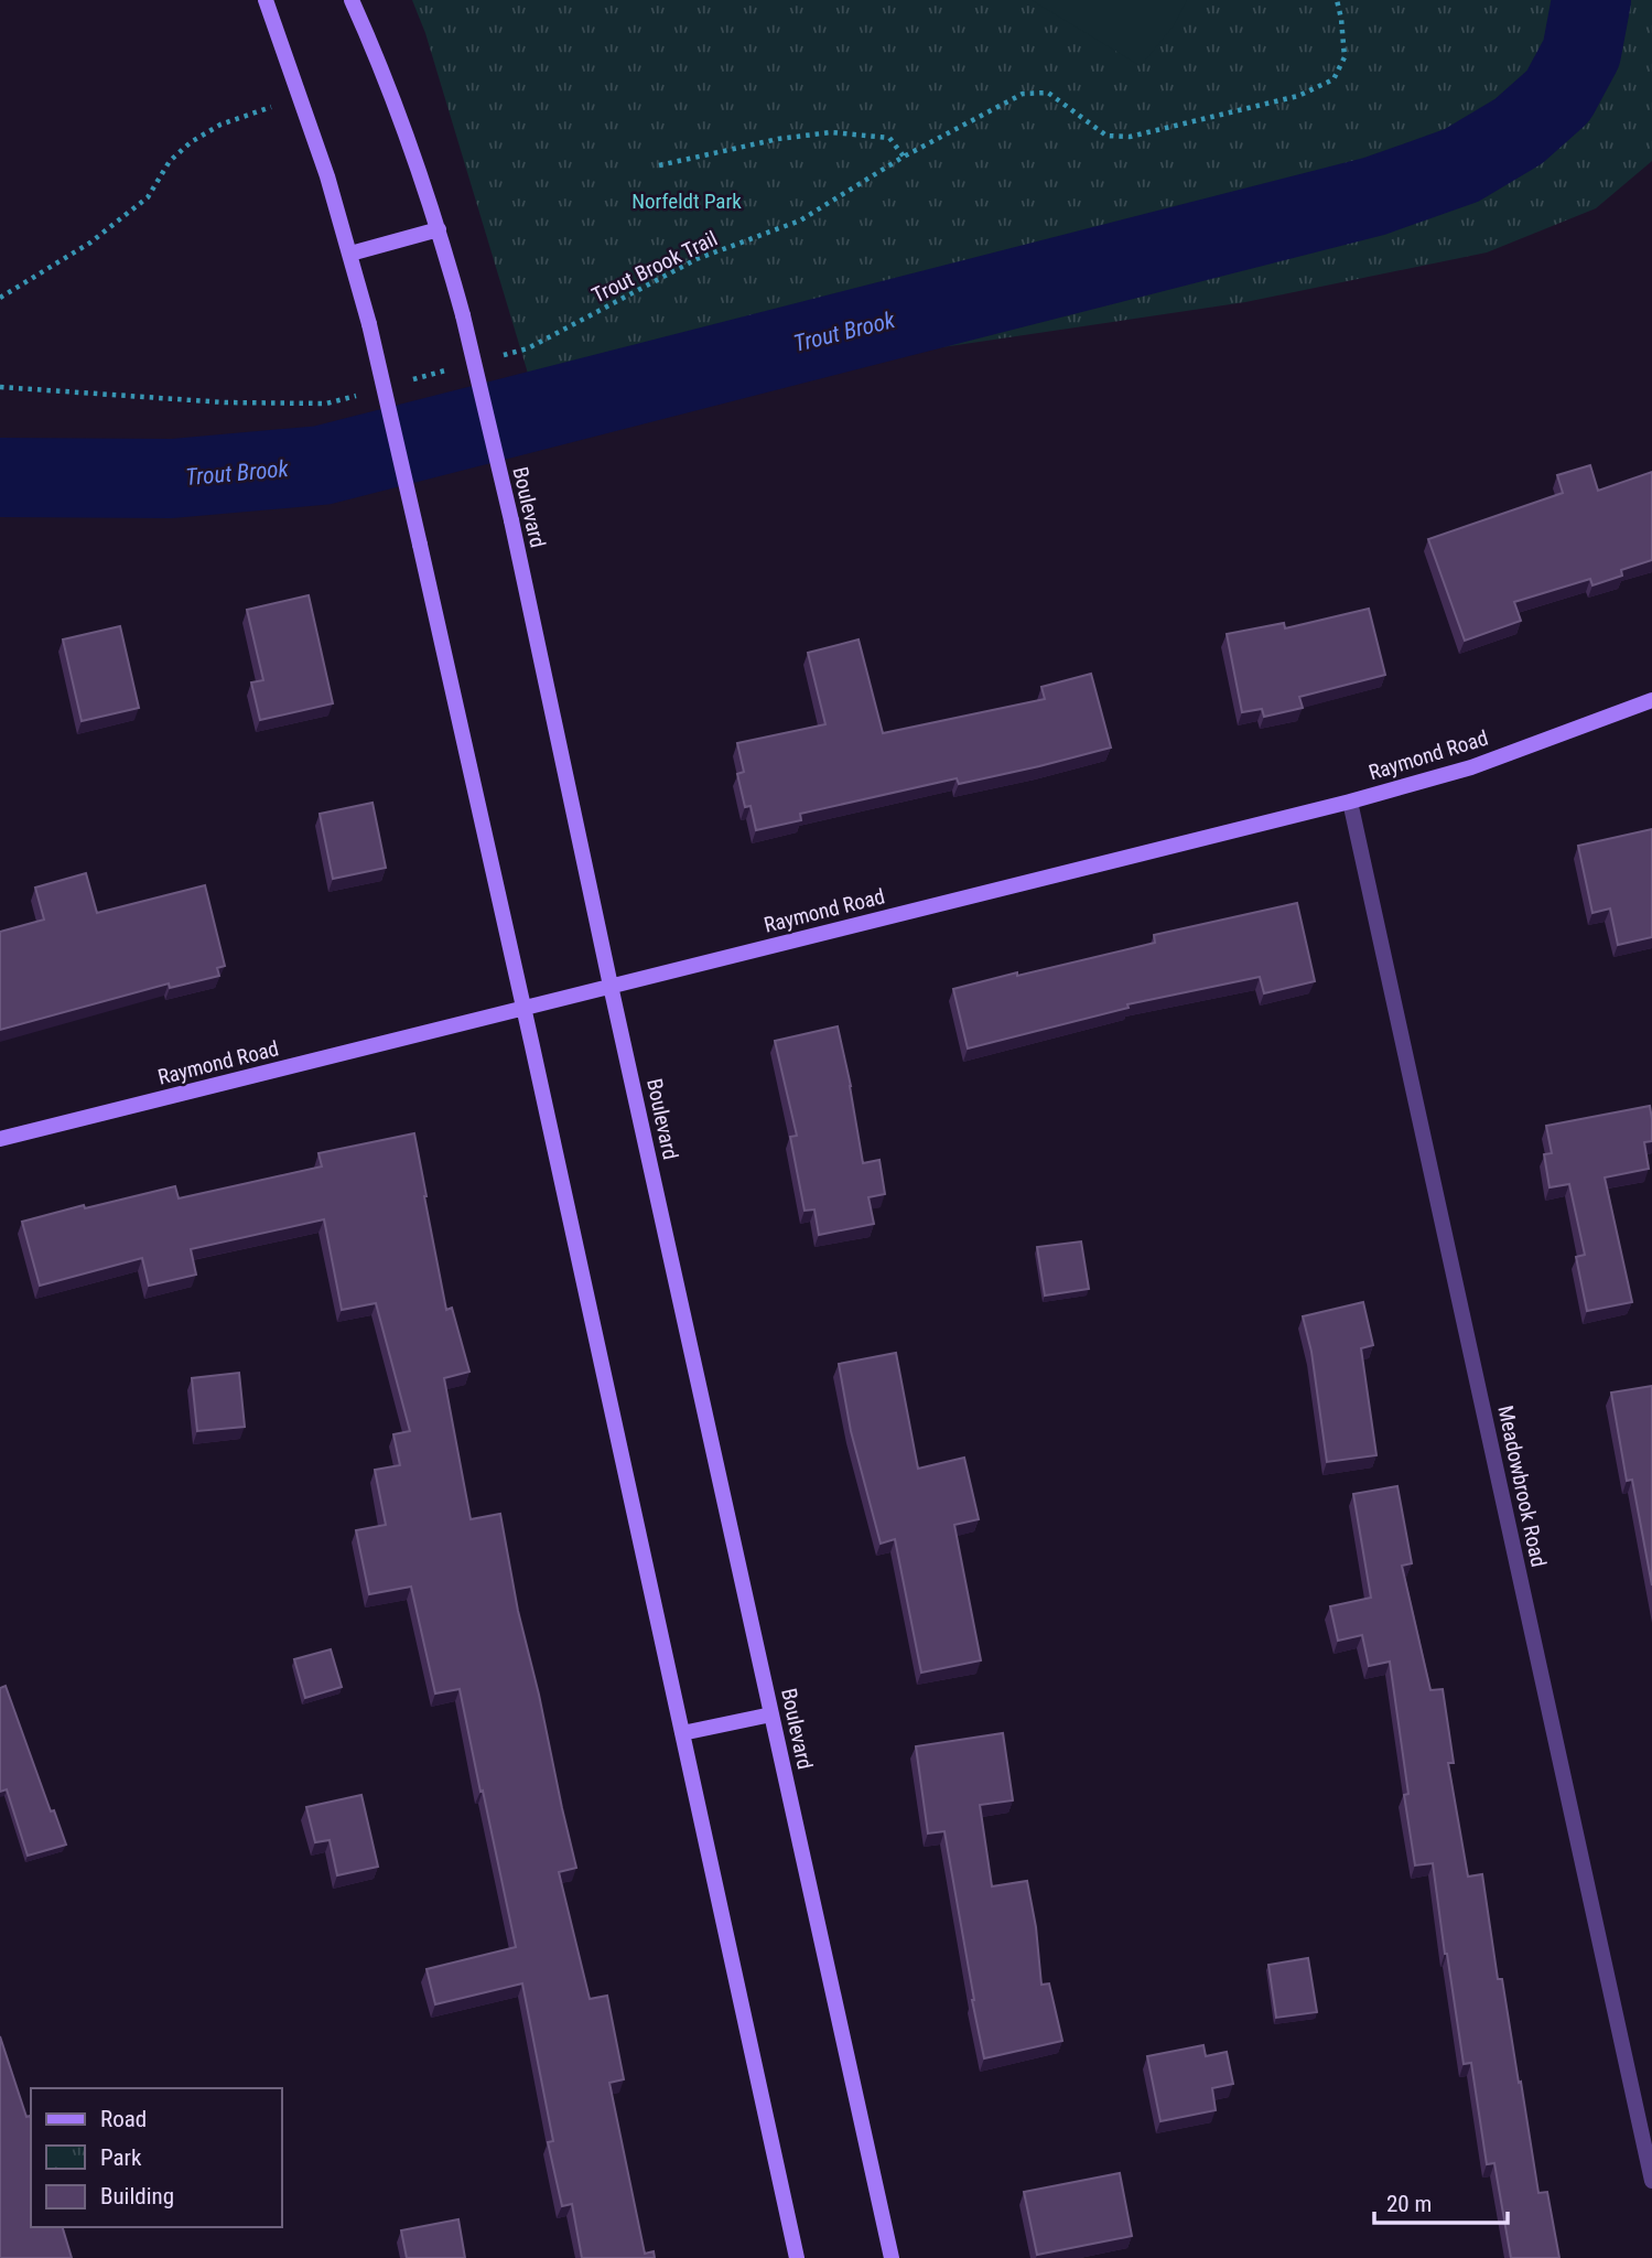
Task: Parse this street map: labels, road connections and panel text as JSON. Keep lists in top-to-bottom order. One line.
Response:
{"streets":{"main road":["Boulevard","Raymond Road"],"street":["Meadowbrook Road"],"path":["Trout Brook Trail"]},"crossings":[["Boulevard","Raymond Road"],["Raymond Road","Meadowbrook Road"]],"water":["Trout Brook"],"parks":["Norfeldt Park"],"legend":["Road","Park","Building"],"scale_bar":"20 m"}
